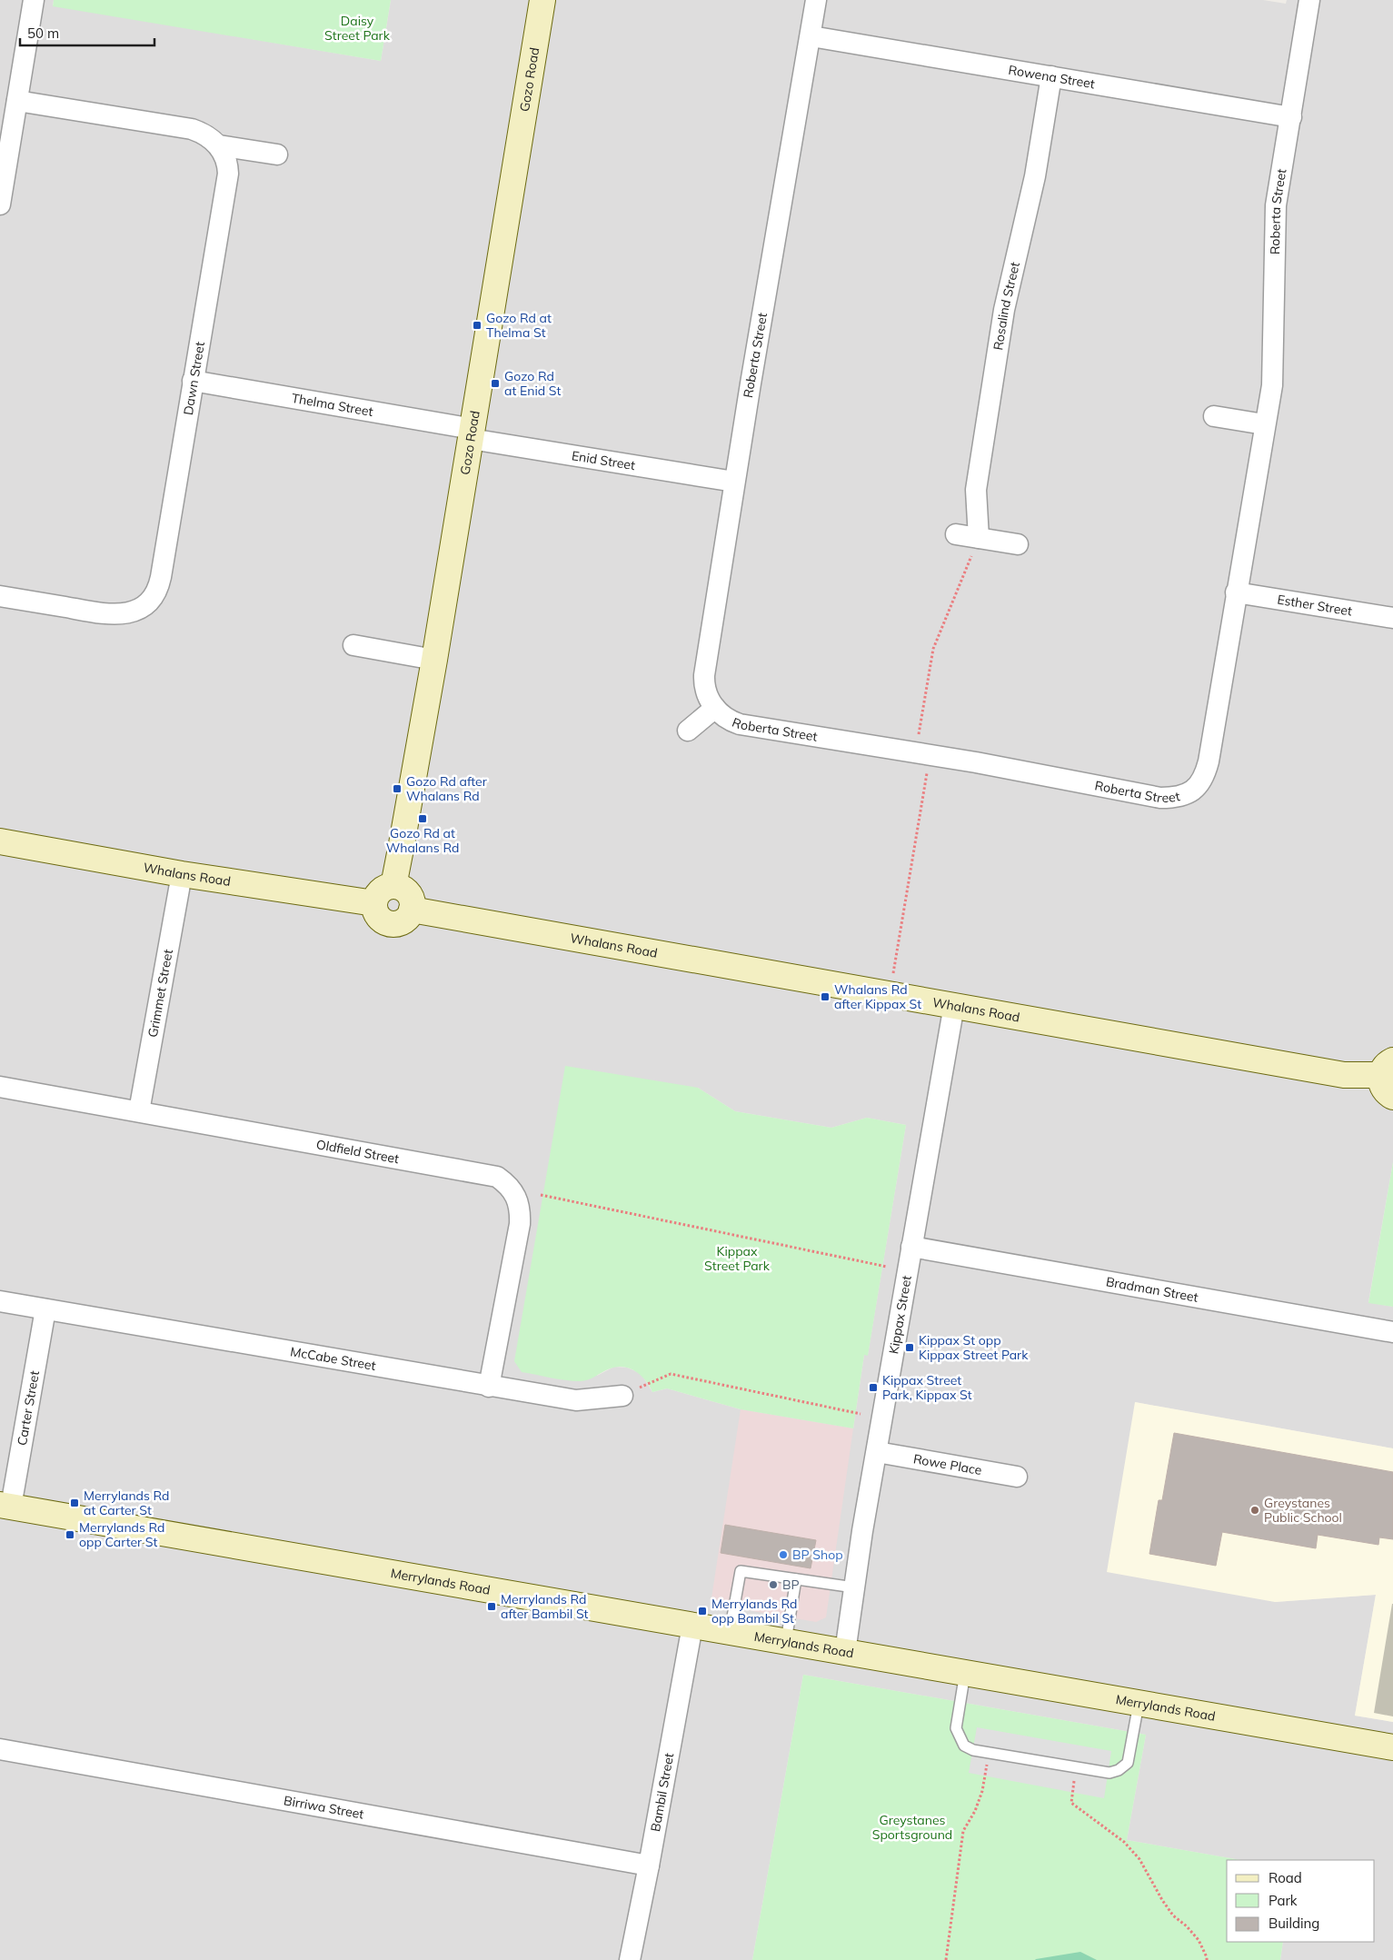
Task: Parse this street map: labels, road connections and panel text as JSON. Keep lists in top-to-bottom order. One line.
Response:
{"streets":{"street":["Rowena Street","Gozo Road","Roberta Street","Rosalind Street","Dawn Street","Thelma Street","Enid Street","Esther Street","Whalans Road","Grimmet Street","Oldfield Street","Bradman Street","Kippax Street","McCabe Street","Carter Street","Rowe Place","Merrylands Road","Bambil Street","Birriwa Street"]},"crossings":[["Rowena Street","Roberta Street"],["Rowena Street","Rosalind Street"],["Gozo Road","Thelma Street"],["Gozo Road","Enid Street"],["Gozo Road","Whalans Road"],["Roberta Street","Enid Street"],["Roberta Street","Esther Street"],["Dawn Street","Thelma Street"],["Thelma Street","Enid Street"],["Whalans Road","Grimmet Street"],["Whalans Road","Kippax Street"],["Grimmet Street","Oldfield Street"],["Oldfield Street","McCabe Street"],["Bradman Street","Kippax Street"],["Kippax Street","Rowe Place"],["Kippax Street","Merrylands Road"],["McCabe Street","Carter Street"],["Carter Street","Merrylands Road"],["Merrylands Road","Bambil Street"],["Bambil Street","Birriwa Street"]],"parks":["Daisy Street Park","Kippax Street Park","Greystanes Sportsground"],"places":{"transit":["Gozo Rd at Thelma St","Gozo Rd at Enid St","Gozo Rd after Whalans Rd","Gozo Rd at Whalans Rd","Whalans Rd after Kippax St","Kippax St opp Kippax Street Park","Kippax Street Park, Kippax St","Merrylands Rd at Carter St","Merrylands Rd opp Carter St","Merrylands Rd after Bambil St","Merrylands Rd opp Bambil St"],"other":["Greystanes Public School","BP Shop","BP"]},"legend":["Road","Park","Building"],"scale_bar":"50 m"}
